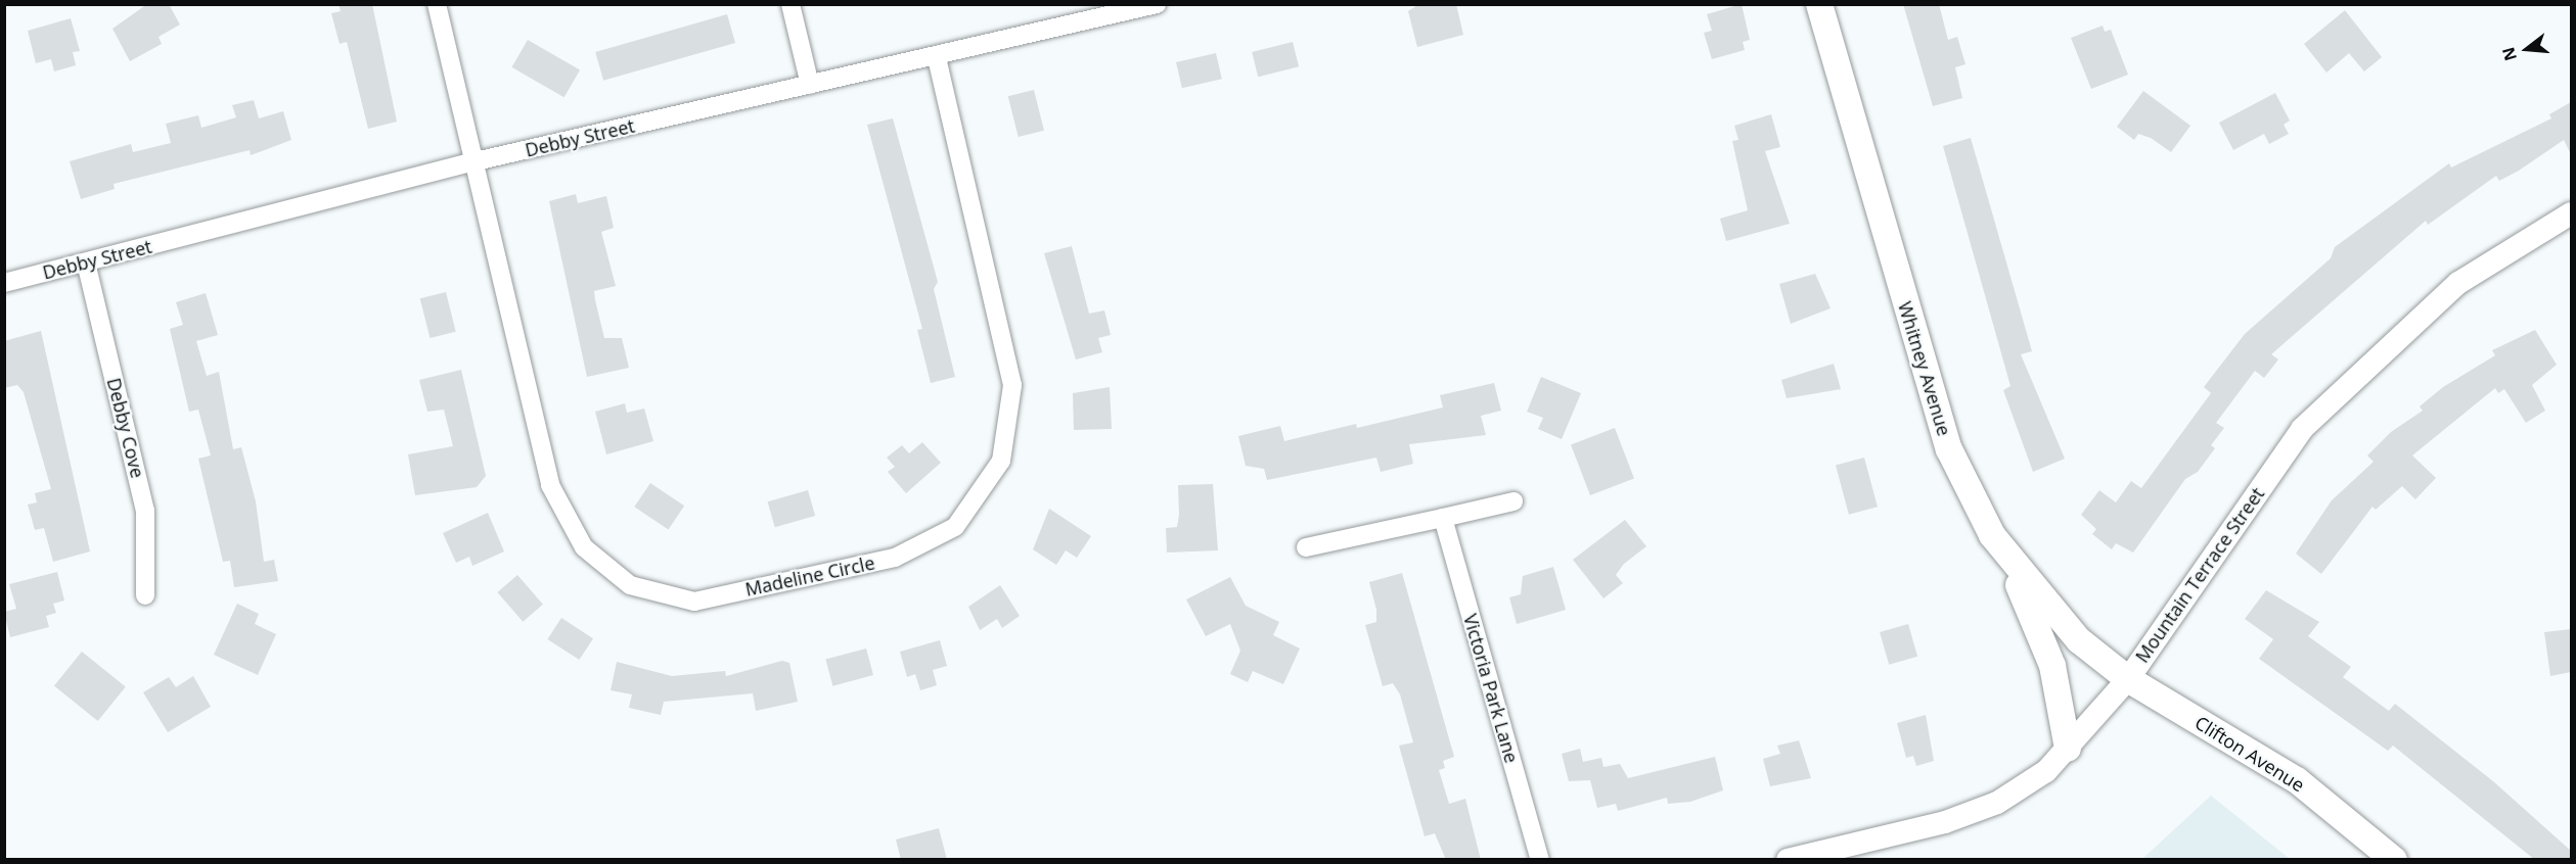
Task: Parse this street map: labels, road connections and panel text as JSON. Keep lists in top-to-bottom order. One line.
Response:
{"streets":{"main road":["Whitney Avenue","Clifton Avenue"],"street":["Debby Street","Debby Cove","Mountain Terrace Street","Madeline Circle","Victoria Park Lane"]},"crossings":[["Debby Street","Debby Cove"],["Debby Street","Madeline Circle"],["Whitney Avenue","Mountain Terrace Street"],["Whitney Avenue","Clifton Avenue"],["Mountain Terrace Street","Clifton Avenue"]],"north":"left"}
